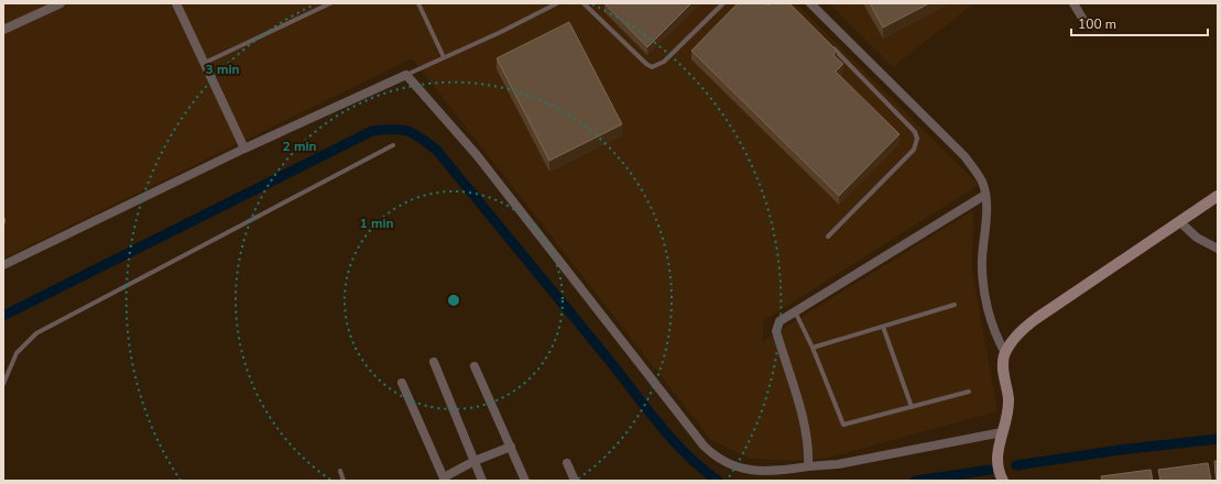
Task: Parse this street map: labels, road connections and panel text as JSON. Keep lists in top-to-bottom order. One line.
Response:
{"scale_bar":"100 m","rings":["3 min","2 min","1 min"]}
